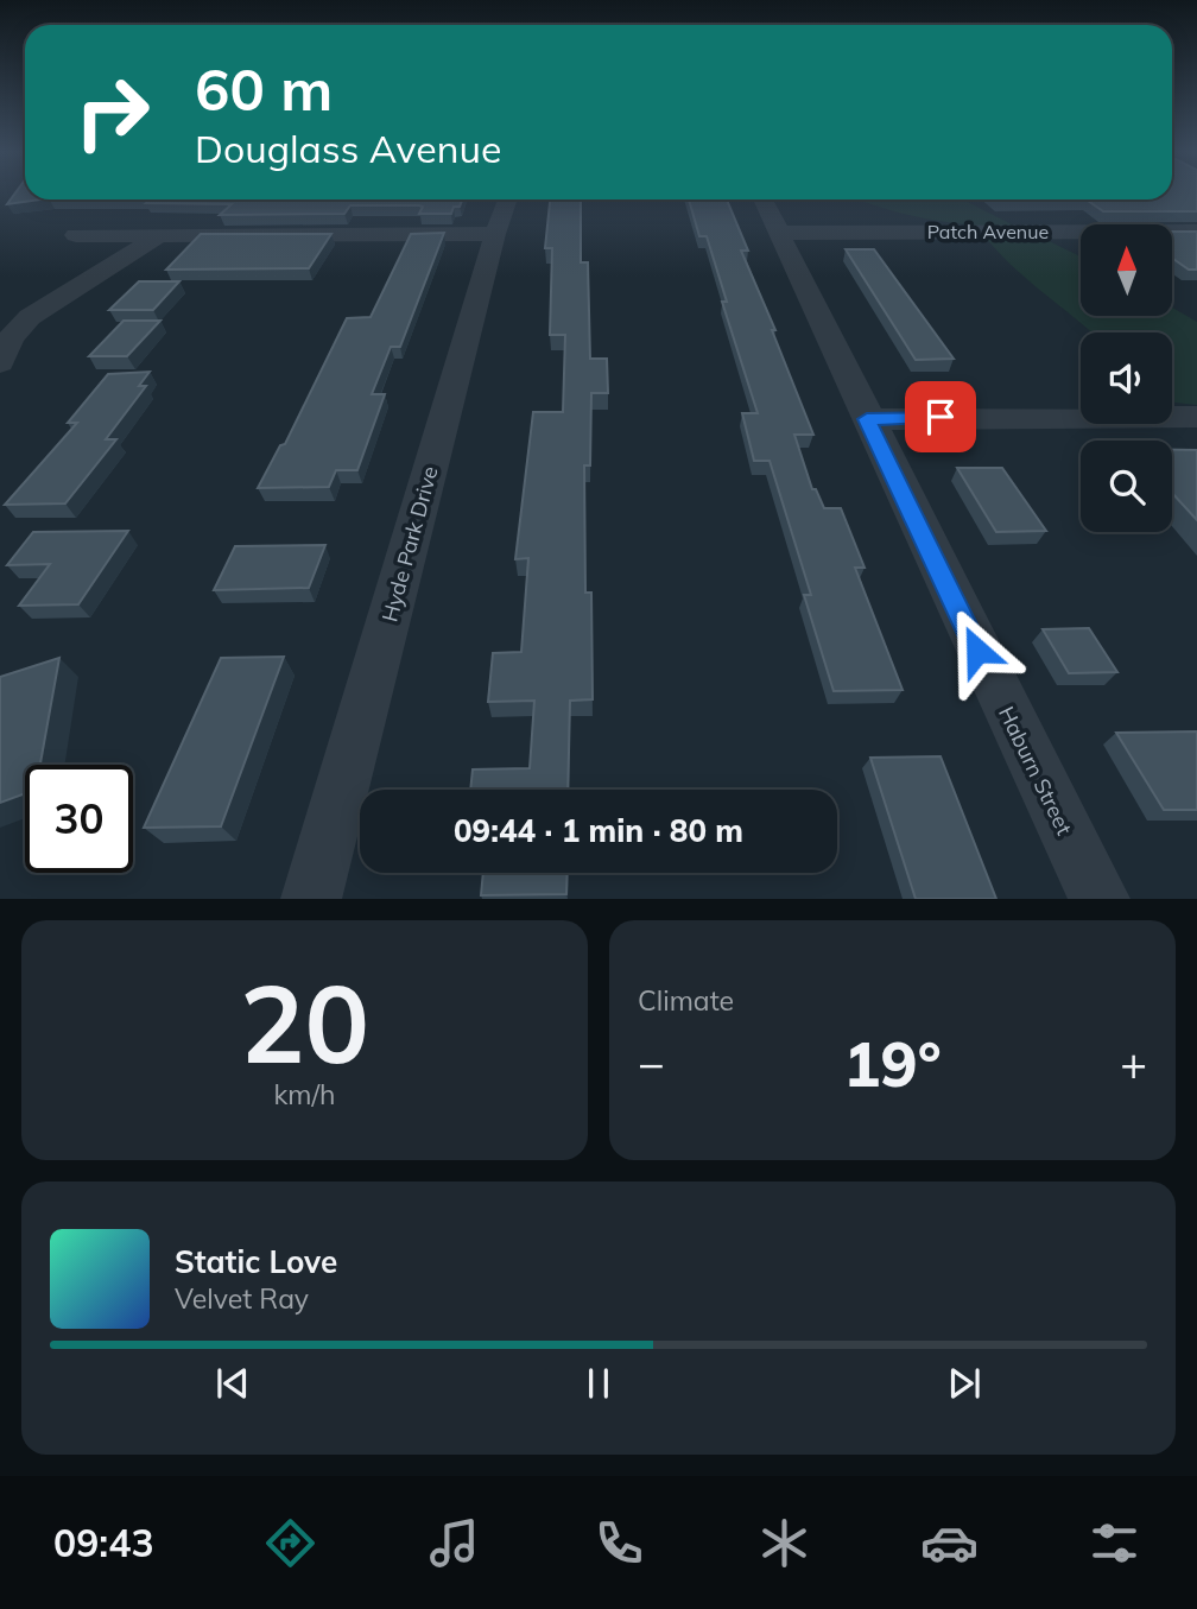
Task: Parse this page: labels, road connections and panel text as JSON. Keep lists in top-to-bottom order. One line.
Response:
{"streets":{"street":["Patch Avenue","Hyde Park Drive","Haburn Street"]},"crossings":[["Patch Avenue","Haburn Street"]],"north":"top","page":{"turn":["60 m","Douglass Avenue"],"limit":"30","trip":"09:44 · 1 min · 80 m","tile":[["20","km/h"],"Climate"],"heat":["−","19°","+"],"song":["Static Love","Velvet Ray"],"tabs":"09:43"}}
